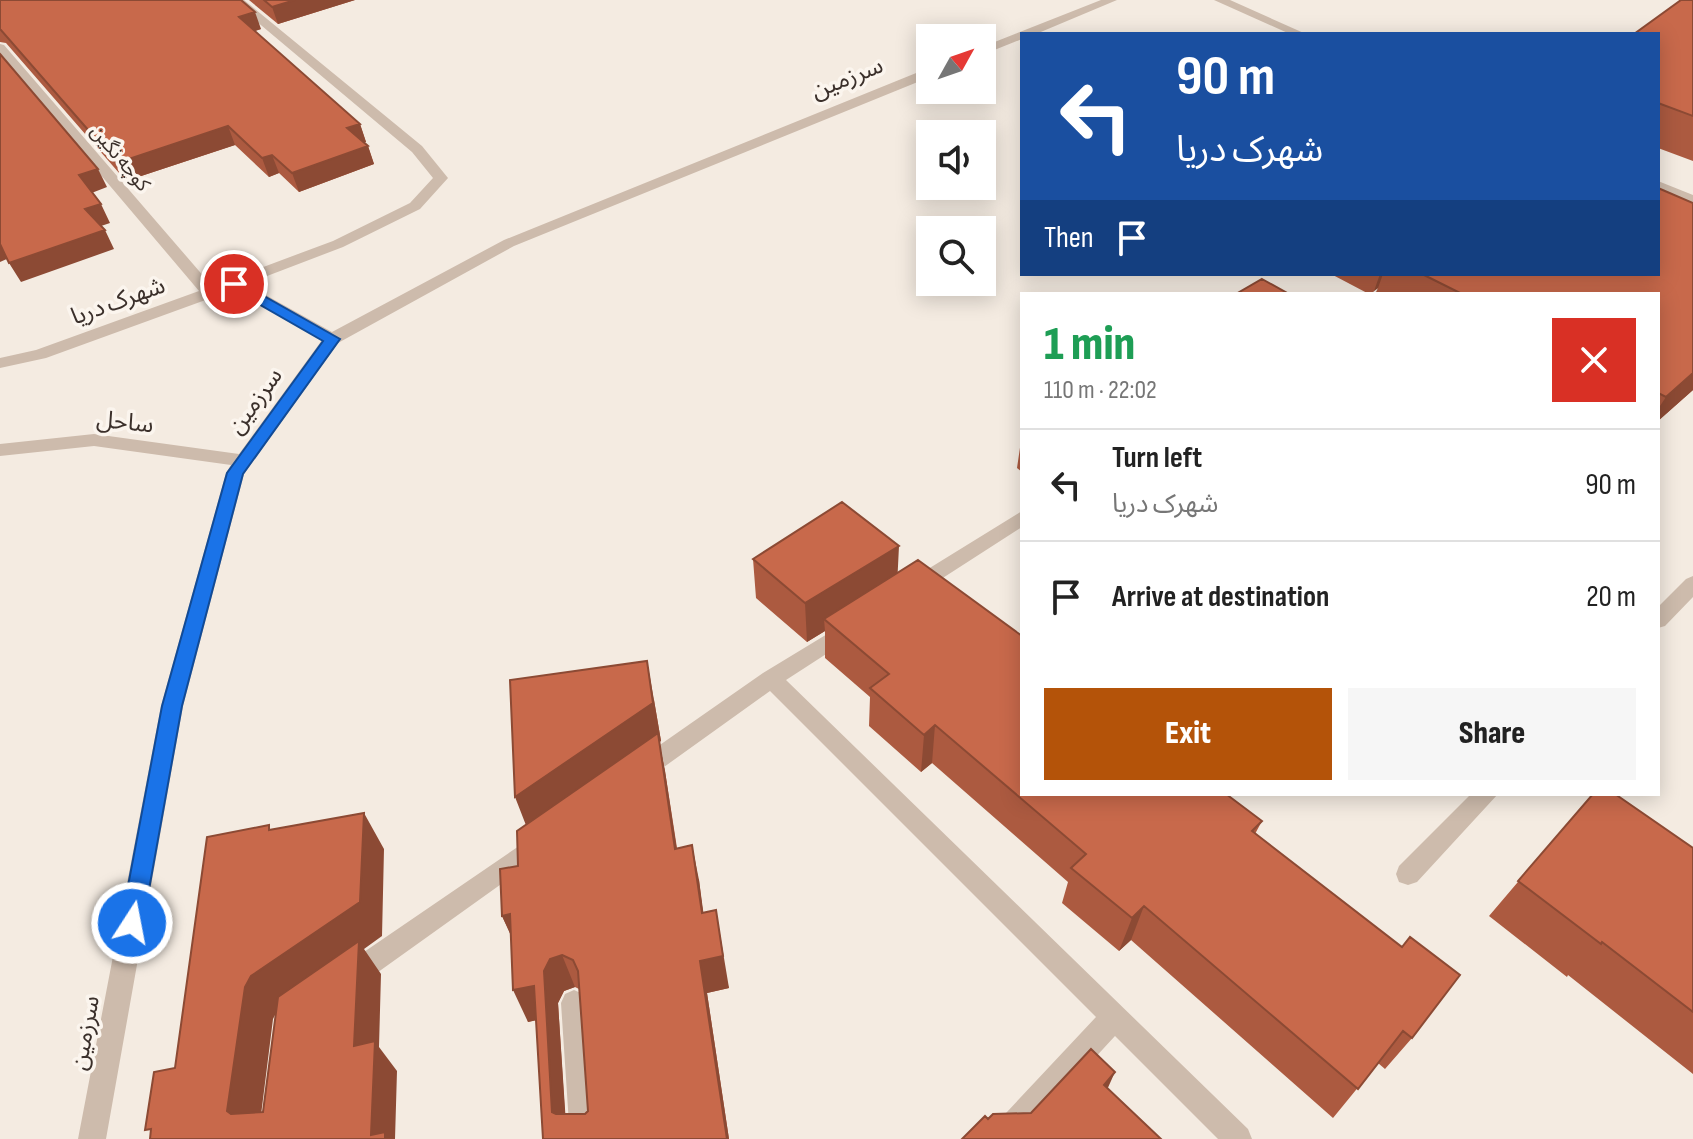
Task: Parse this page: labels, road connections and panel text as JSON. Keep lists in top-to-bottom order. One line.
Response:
{"streets":{"street":["سرزمین","کوچه نگین","شهرک دریا","ساحل"]},"crossings":[["سرزمین","شهرک دریا"],["سرزمین","ساحل"],["کوچه نگین","شهرک دریا"]],"north":"top right","page":{"turn":["90 m","شهرک دریا"],"then":"Then","heading":["1 min","110 m · 22:02"],"list":[{"name":"Turn left","note":"شهرک دریا","value":"90 m"},{"name":"Arrive at destination","value":"20 m"}],"buttons":["Exit","Share"]}}
